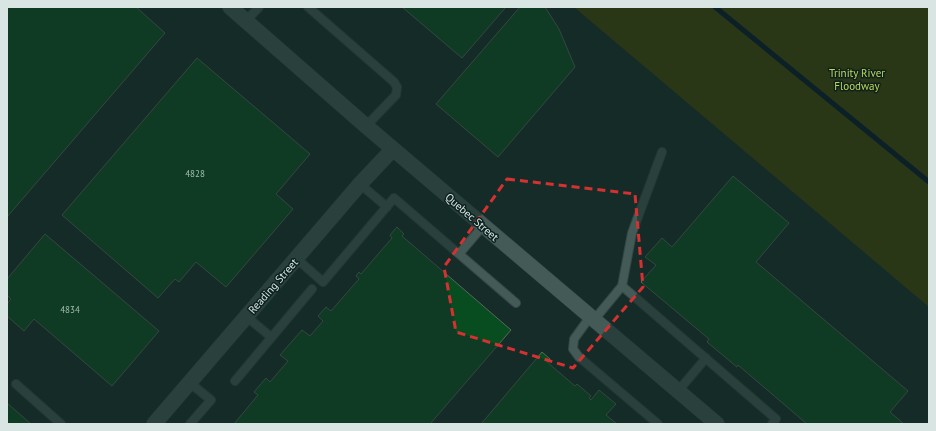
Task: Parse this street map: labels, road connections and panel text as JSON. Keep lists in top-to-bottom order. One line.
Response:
{"streets":{"street":["Quebec Street","Reading Street"]},"crossings":[["Quebec Street","Reading Street"]],"parks":["Trinity River Floodway"],"house_numbers":["4828","4834"]}
